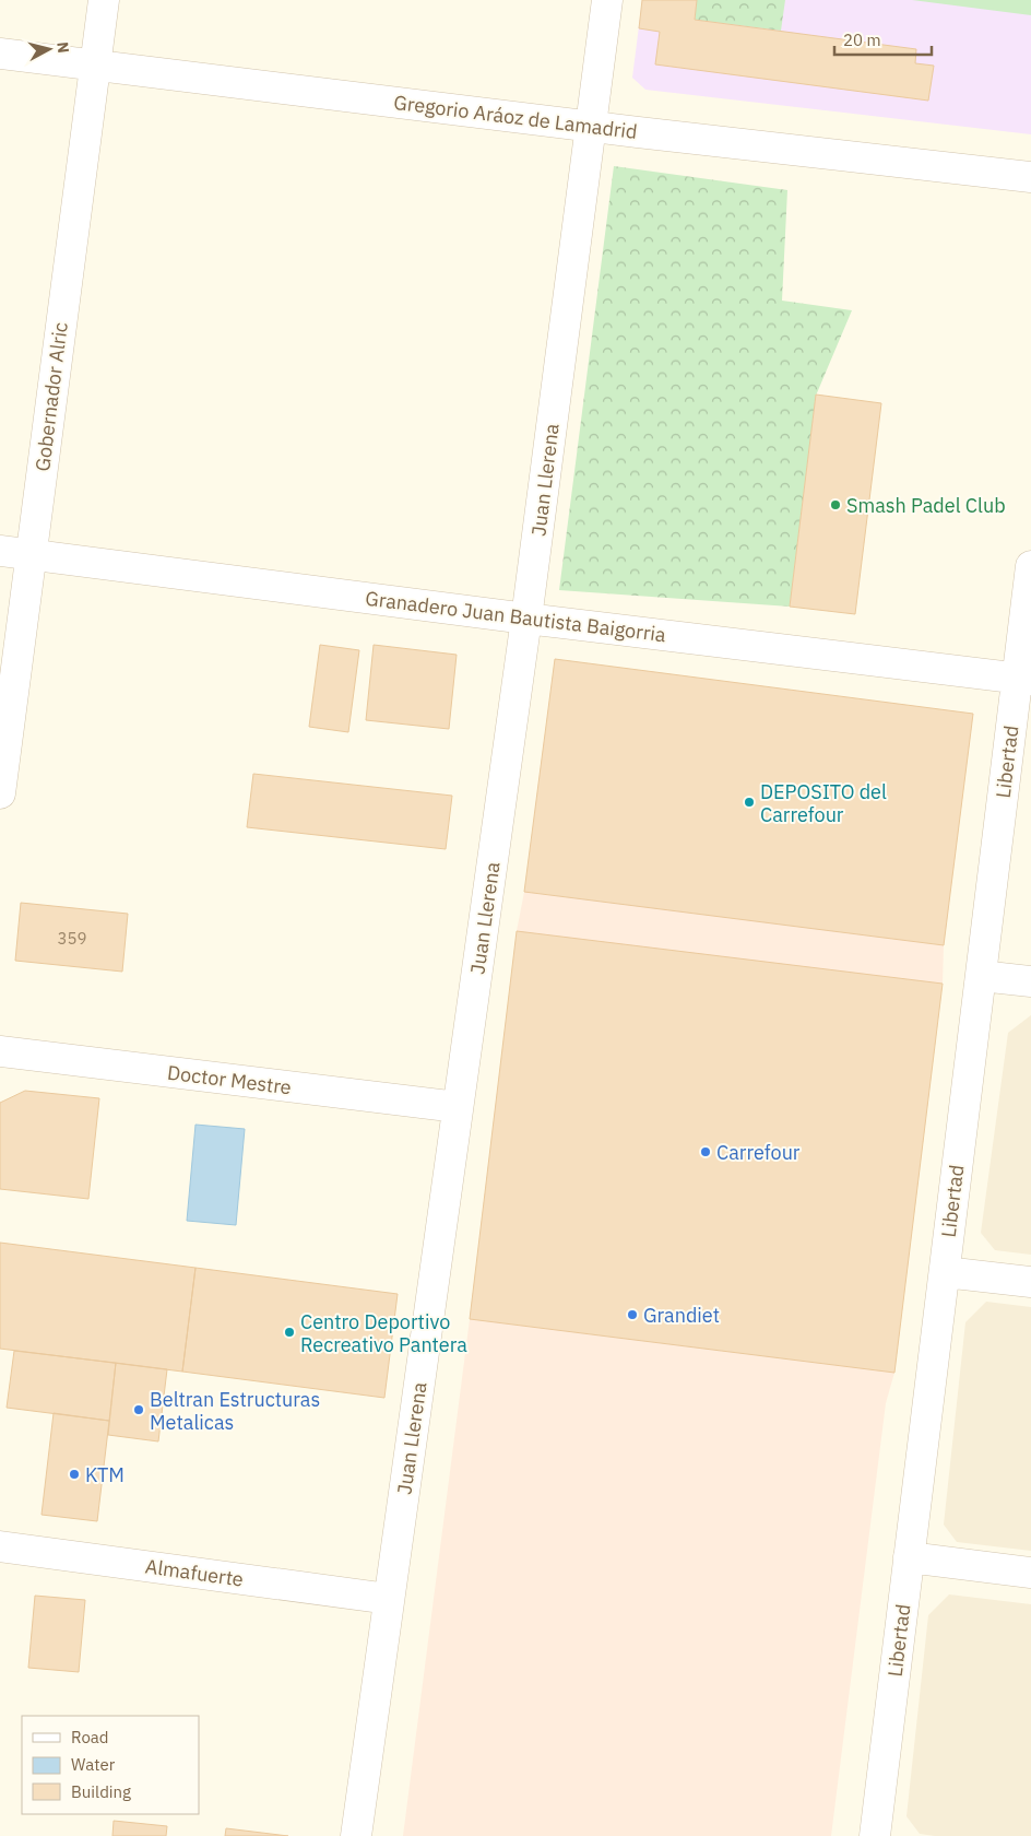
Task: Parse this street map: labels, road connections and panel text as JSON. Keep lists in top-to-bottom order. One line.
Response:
{"streets":{"street":["Gregorio Aráoz de Lamadrid","Gobernador Alric","Juan Llerena","Granadero Juan Bautista Baigorria","Libertad","Doctor Mestre","Almafuerte"]},"crossings":[["Gregorio Aráoz de Lamadrid","Gobernador Alric"],["Gregorio Aráoz de Lamadrid","Juan Llerena"],["Gobernador Alric","Granadero Juan Bautista Baigorria"],["Juan Llerena","Granadero Juan Bautista Baigorria"],["Juan Llerena","Doctor Mestre"],["Juan Llerena","Almafuerte"],["Granadero Juan Bautista Baigorria","Libertad"]],"places":["Smash Padel Club","DEPOSITO del Carrefour","Carrefour","Grandiet","Centro Deportivo Recreativo Pantera","Beltran Estructuras Metalicas","KTM"],"house_numbers":["359"],"legend":["Road","Water","Building"],"scale_bar":"20 m","north":"right"}
